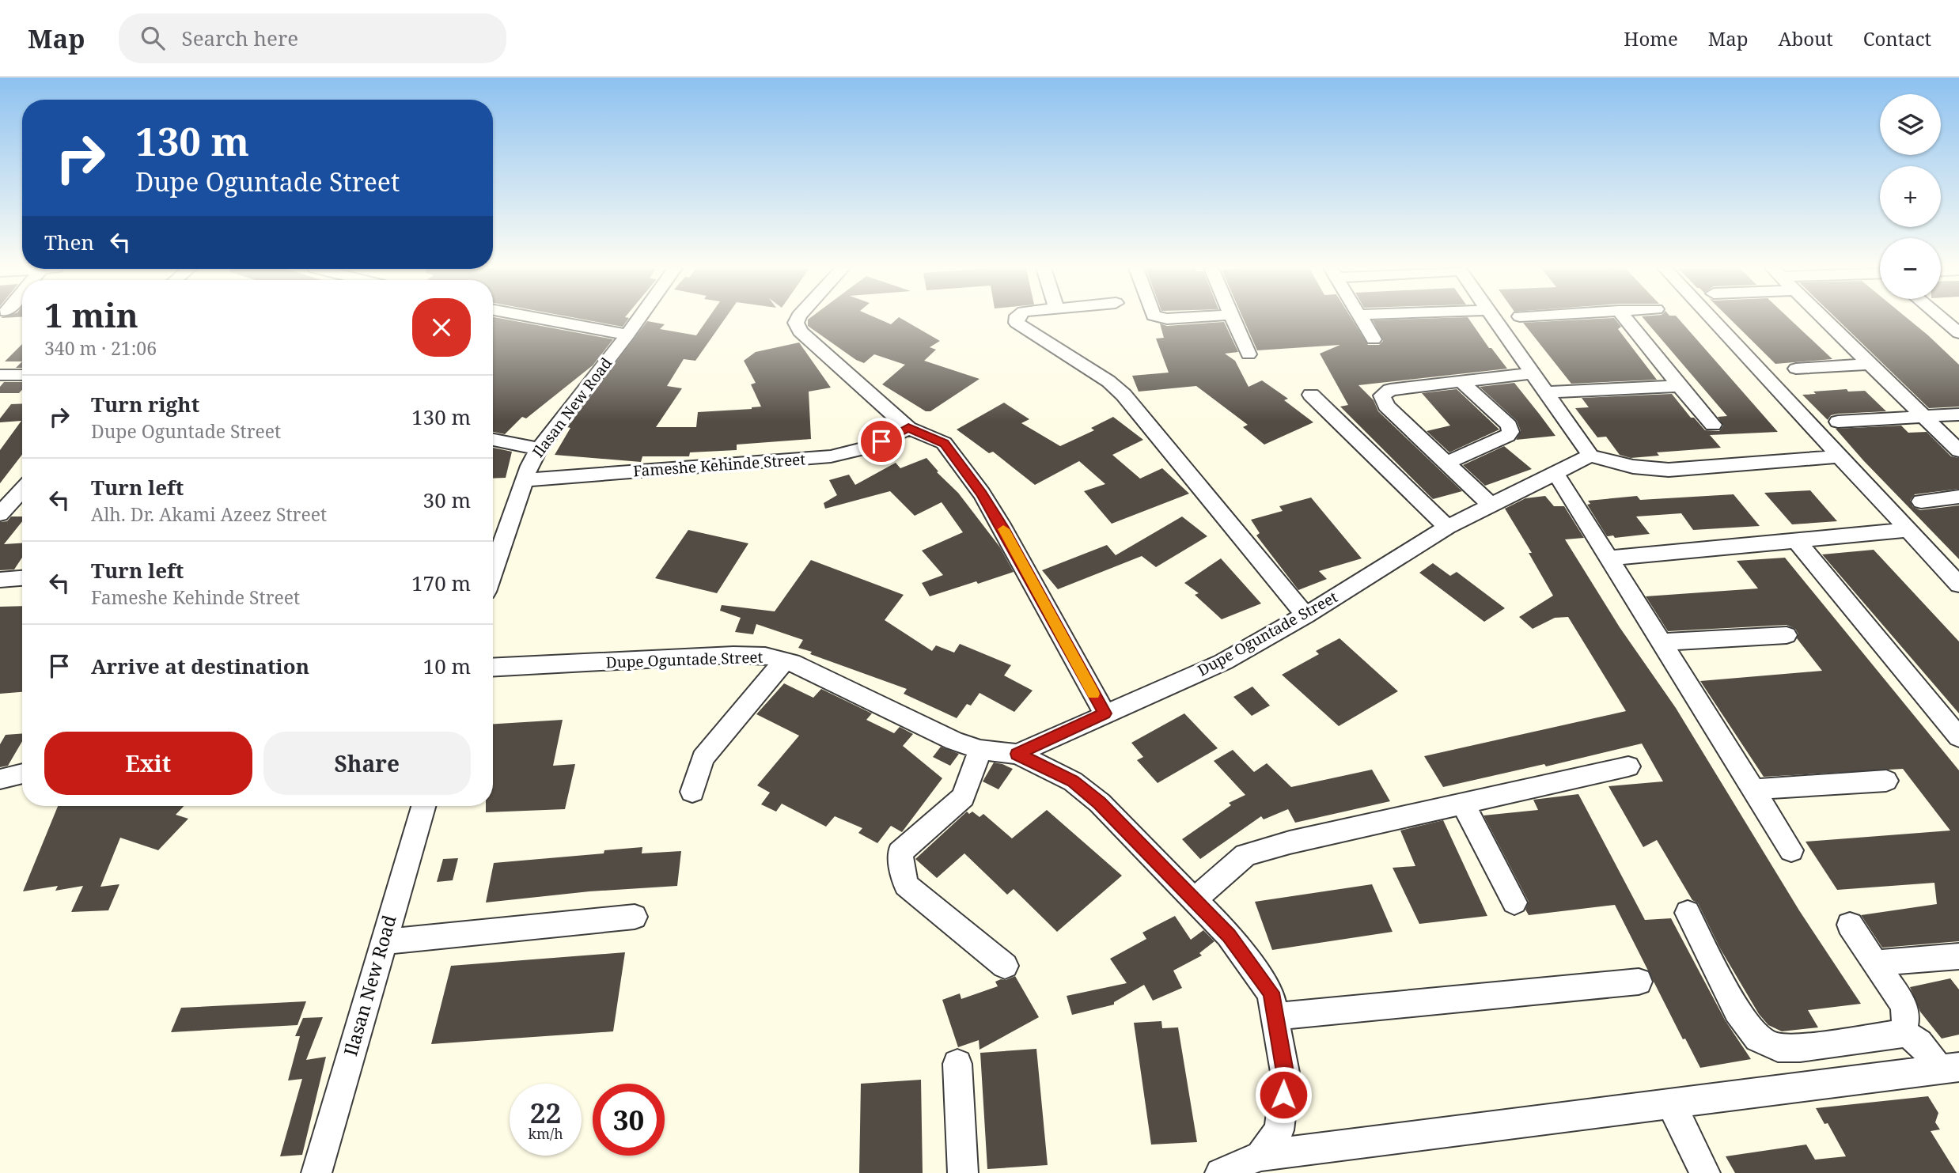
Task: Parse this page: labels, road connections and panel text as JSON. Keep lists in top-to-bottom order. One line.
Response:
{"streets":{"street":["Ilasan New Road","Fameshe Kehinde Street","Dupe Oguntade Street"]},"crossings":[["Ilasan New Road","Fameshe Kehinde Street"]],"page":{"header":"Map","search":"Search here","nav":["Home","Map","About","Contact"],"map_buttons":["+","−"],"turn":["130 m","Dupe Oguntade Street"],"then":"Then","heading":["1 min","340 m · 21:06"],"list":[{"name":"Turn right","note":"Dupe Oguntade Street","value":"130 m"},{"name":"Turn left","note":"Alh. Dr. Akami Azeez Street","value":"30 m"},{"name":"Turn left","note":"Fameshe Kehinde Street","value":"170 m"},{"name":"Arrive at destination","value":"10 m"}],"buttons":["Exit","Share"],"speed":"22 km/h","limit":"30"}}
